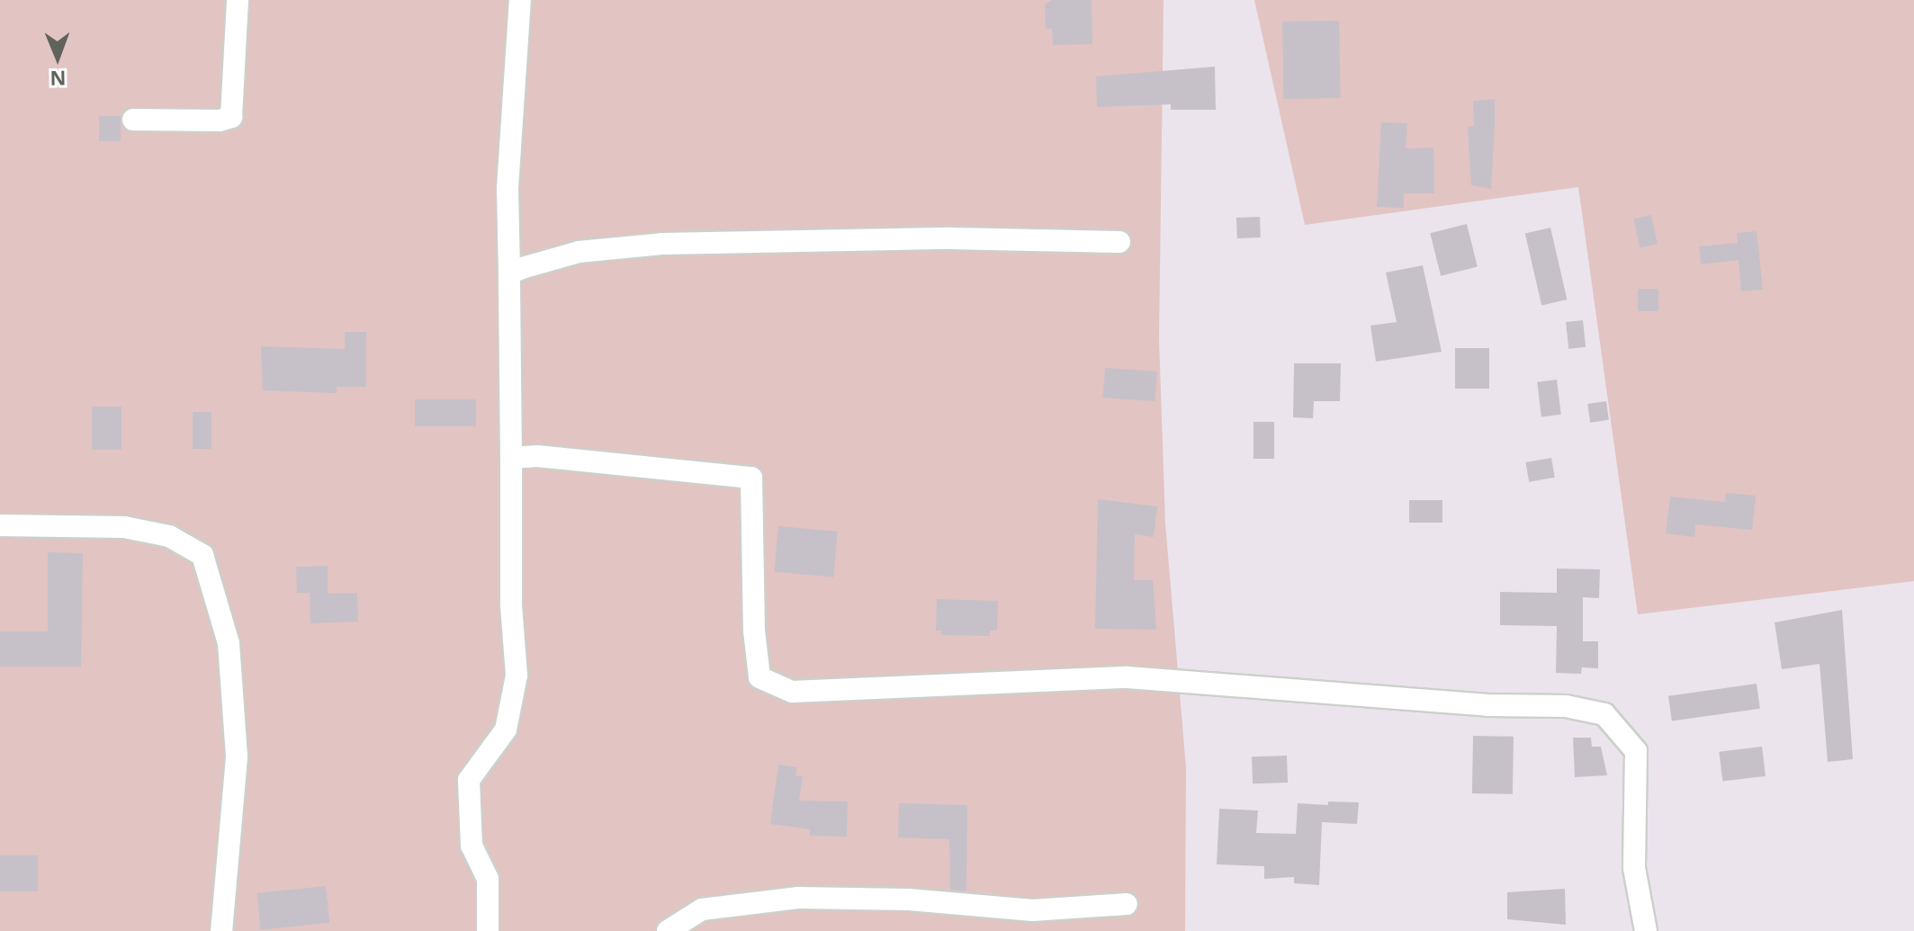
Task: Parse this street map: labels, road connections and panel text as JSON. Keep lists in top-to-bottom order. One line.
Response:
{"north":"bottom"}
